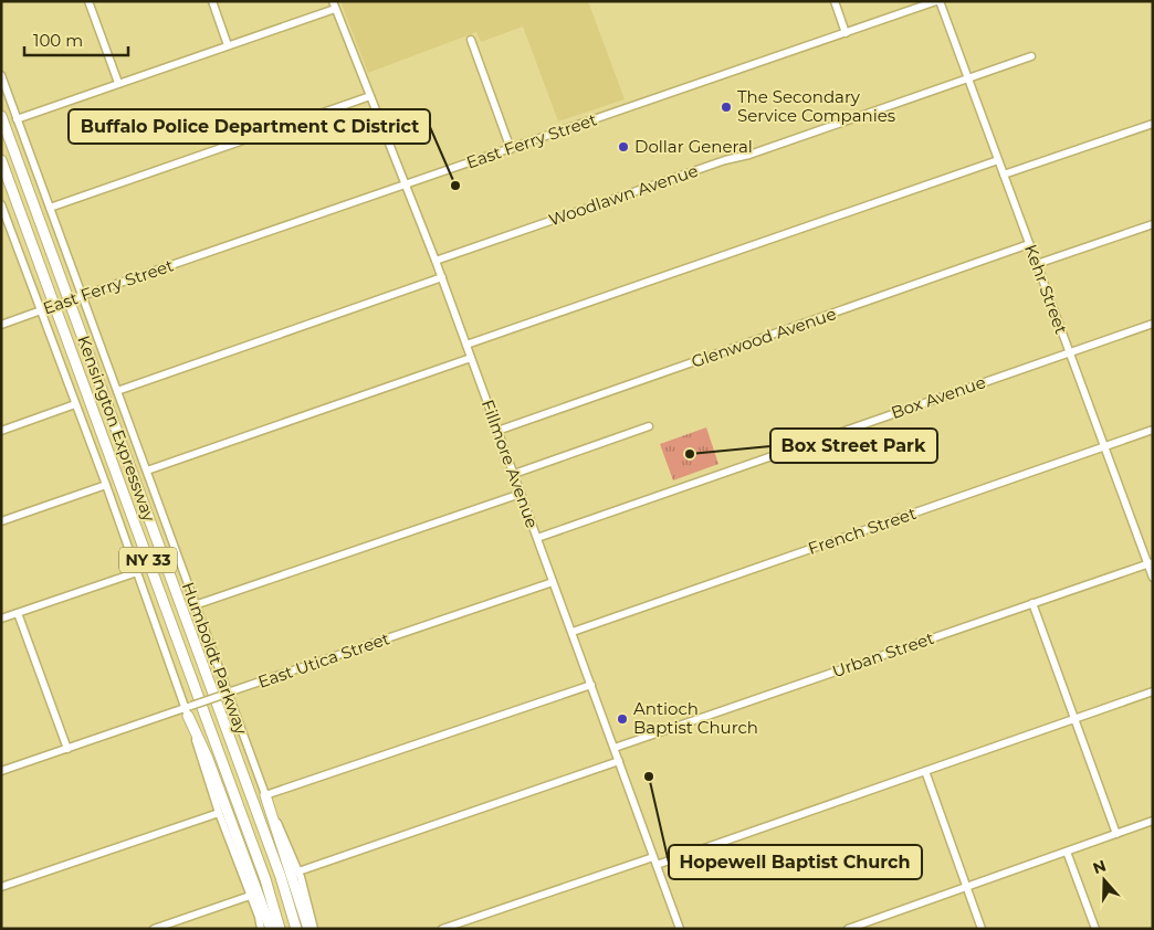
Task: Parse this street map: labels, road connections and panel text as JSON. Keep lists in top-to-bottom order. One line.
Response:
{"streets":{"highway":["Kensington Expressway","NY 33"],"street":["East Ferry Street","Woodlawn Avenue","Kehr Street","Glenwood Avenue","Box Avenue","Fillmore Avenue","French Street","Urban Street","Humboldt Parkway","East Utica Street"]},"crossings":[["East Ferry Street","Kehr Street"],["East Ferry Street","Fillmore Avenue"],["East Ferry Street","Humboldt Parkway"],["Woodlawn Avenue","Kehr Street"],["Woodlawn Avenue","Fillmore Avenue"],["Kehr Street","Glenwood Avenue"],["Kehr Street","Box Avenue"],["Kehr Street","French Street"],["Kehr Street","Urban Street"],["Glenwood Avenue","Fillmore Avenue"],["Box Avenue","Fillmore Avenue"],["Fillmore Avenue","French Street"],["Fillmore Avenue","Urban Street"],["Fillmore Avenue","East Utica Street"],["Humboldt Parkway","East Utica Street"]],"places":["The Secondary Service Companies","Dollar General","Buffalo Police Department C District","Box Street Park","Antioch Baptist Church","Hopewell Baptist Church"],"scale_bar":"100 m","north":"top"}
